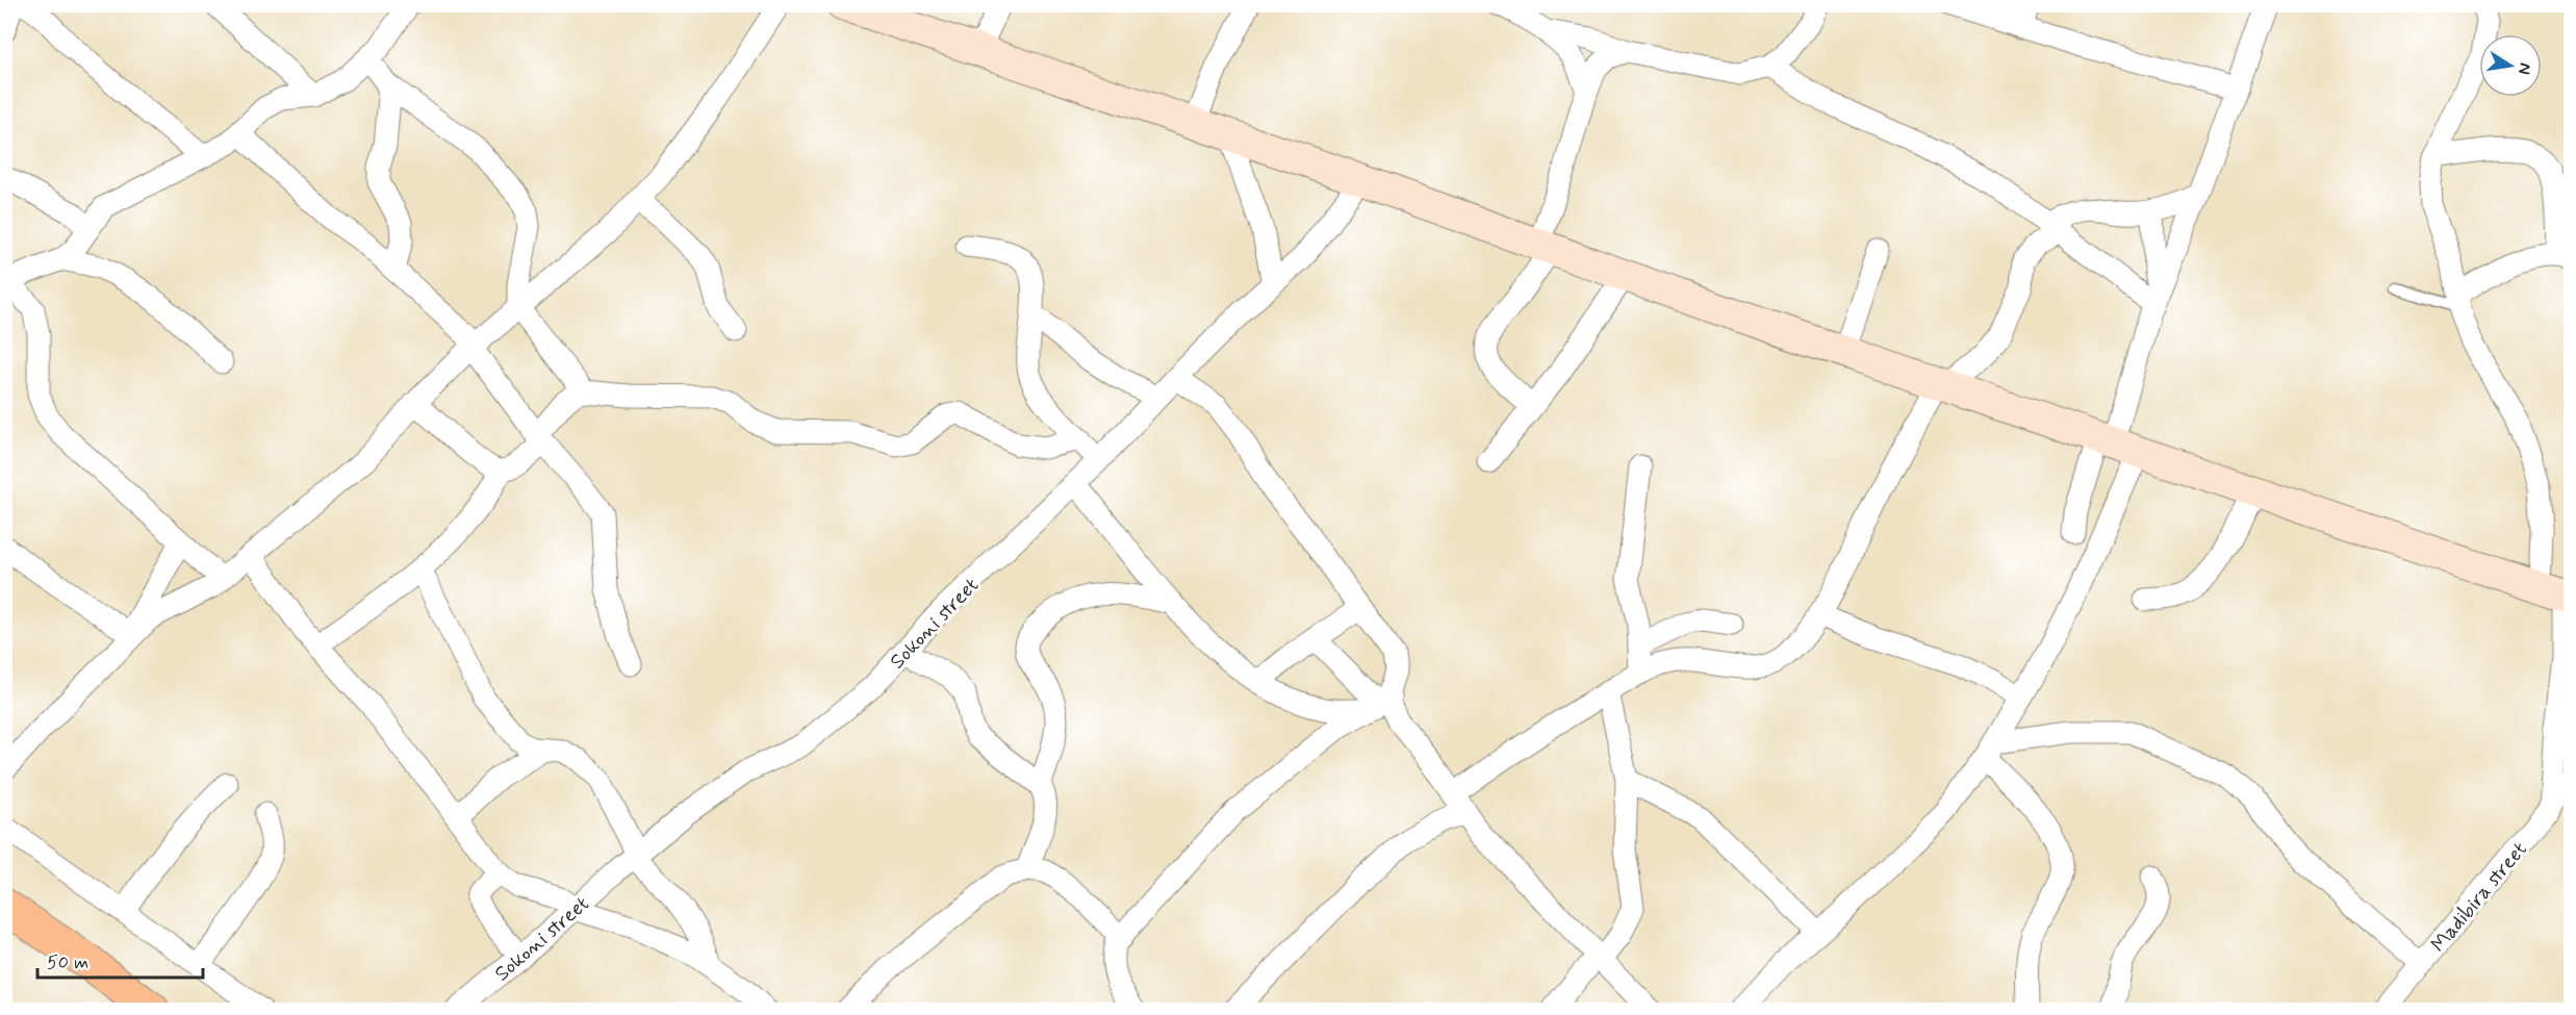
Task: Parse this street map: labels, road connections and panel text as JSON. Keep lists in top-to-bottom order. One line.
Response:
{"streets":{"street":["Sokoni street","Madibira street"]},"scale_bar":"50 m","north":"right"}
